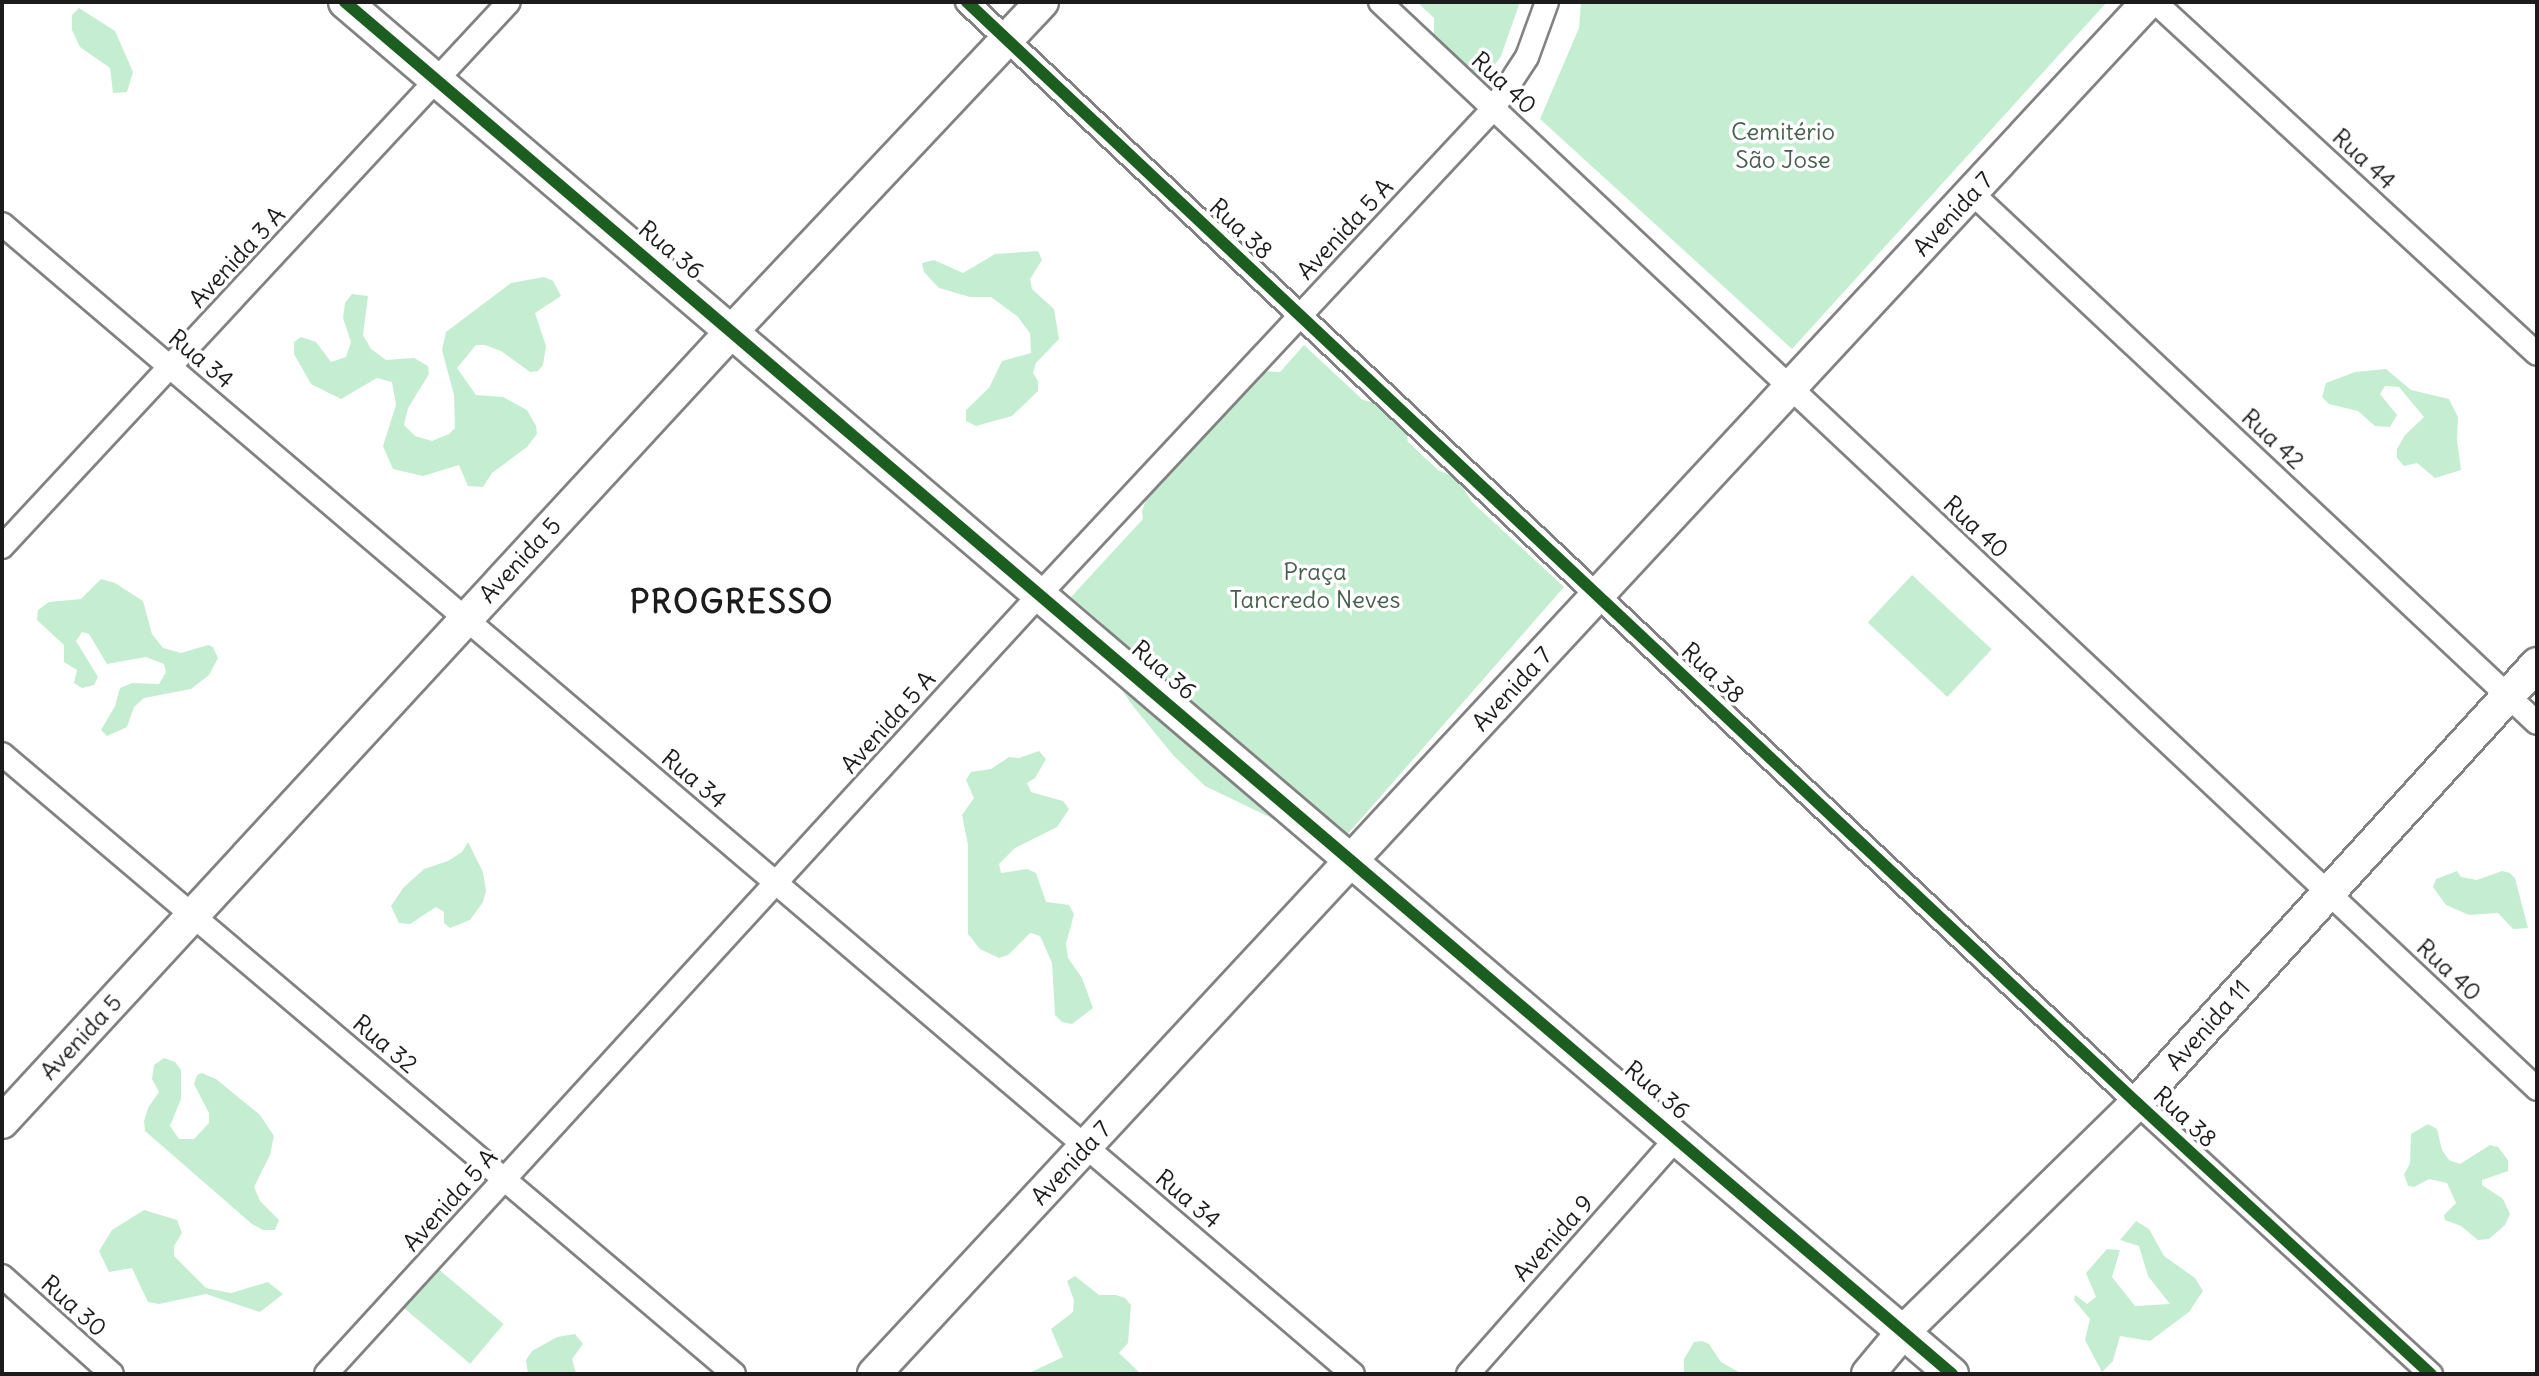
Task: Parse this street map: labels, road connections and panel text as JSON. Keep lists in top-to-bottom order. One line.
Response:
{"streets":{"street":["Rua 40","Rua 44","Avenida 7","Rua 38","Avenida 5 A","Rua 36","Avenida 3 A","Rua 34","Rua 42","Avenida 5","Avenida 11","Rua 32","Avenida 9","Rua 30"]},"crossings":[["Rua 40","Avenida 7"],["Rua 40","Avenida 5 A"],["Rua 40","Avenida 11"],["Avenida 7","Rua 38"],["Avenida 7","Rua 36"],["Avenida 7","Rua 34"],["Avenida 7","Rua 42"],["Rua 38","Avenida 5 A"],["Rua 38","Avenida 5"],["Rua 38","Avenida 11"],["Avenida 5 A","Rua 36"],["Avenida 5 A","Rua 34"],["Avenida 5 A","Rua 32"],["Rua 36","Avenida 3 A"],["Rua 36","Avenida 5"],["Rua 36","Avenida 11"],["Rua 36","Avenida 9"],["Avenida 3 A","Rua 34"],["Rua 34","Avenida 5"],["Rua 42","Avenida 11"],["Avenida 5","Rua 32"]],"districts":["PROGRESSO"],"parks":["Cemitério São Jose","Praça Tancredo Neves"]}
